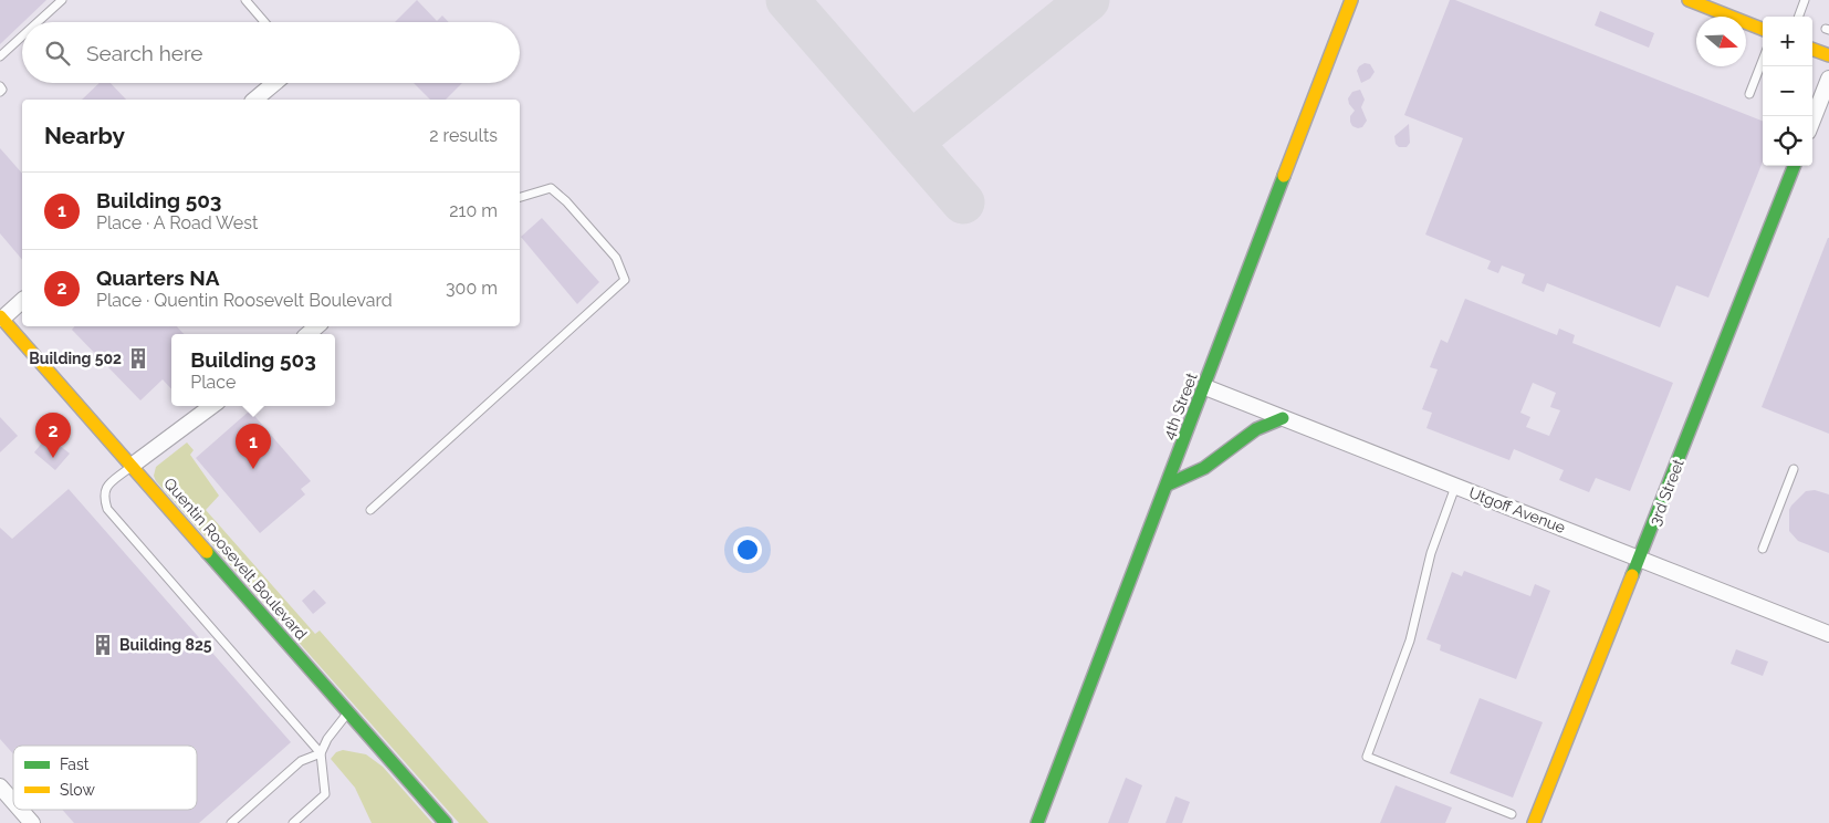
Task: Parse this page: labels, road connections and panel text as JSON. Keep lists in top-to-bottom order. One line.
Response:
{"streets":{"street":["4th Street","3rd Street","Utgoff Avenue","Quentin Roosevelt Boulevard"]},"crossings":[["4th Street","Utgoff Avenue"],["3rd Street","Utgoff Avenue"]],"places":{"building":["Building 502","Building 825"]},"legend":["Fast","Slow"],"north":"right","page":{"map_buttons":["+","−"],"search":"Search here","heading":["Nearby","2 results"],"list":[{"mark":"1","name":"Building 503","note":"Place · A Road West","value":"210 m"},{"mark":"2","name":"Quarters NA","note":"Place · Quentin Roosevelt Boulevard","value":"300 m"}],"popup":["Building 503","Place"],"pins":["2","1"]}}
